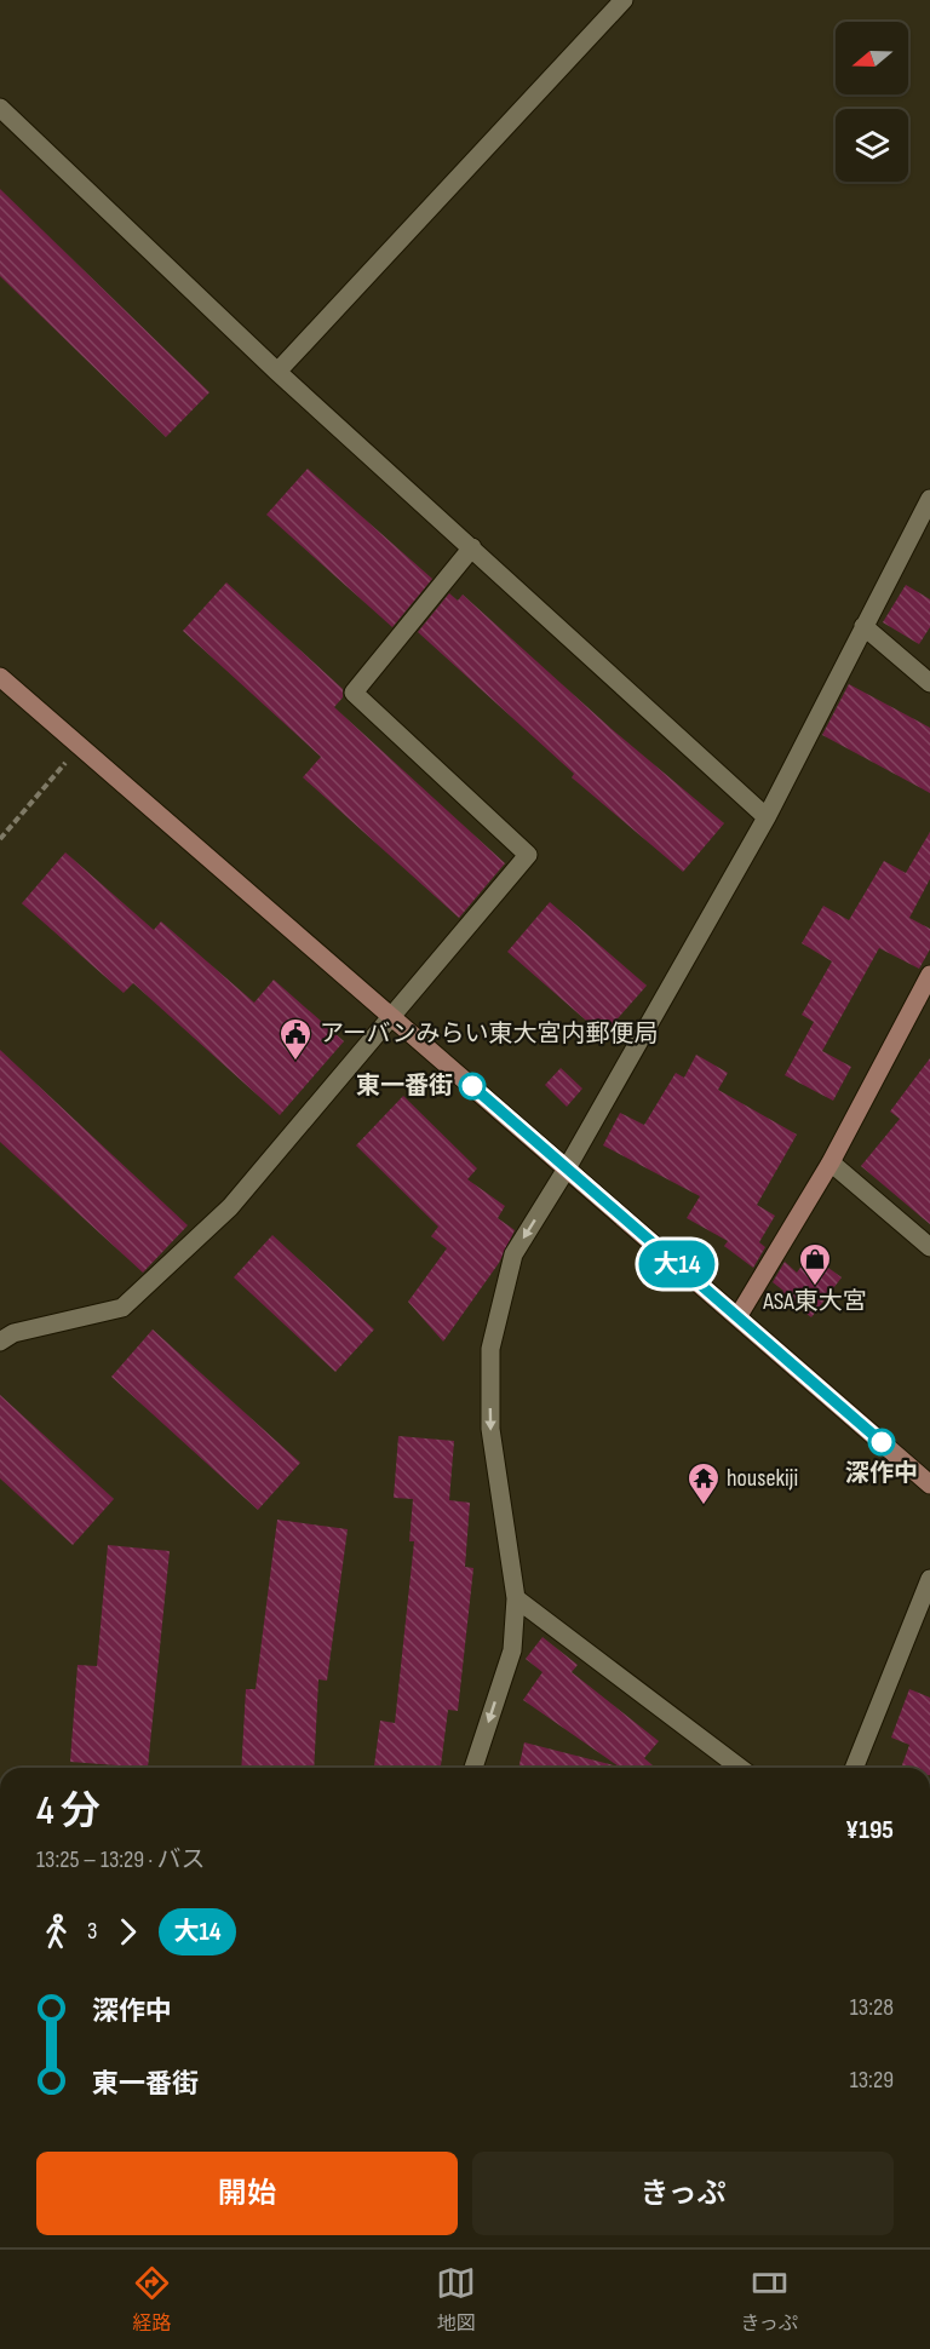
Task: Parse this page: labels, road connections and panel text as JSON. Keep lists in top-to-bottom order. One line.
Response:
{"places":{"public building":["アーバンみらい東大宮内郵便局"],"other":["東一番街","深作中"],"shop":["ASA東大宮"],"temple":["housekiji"]},"lines":["bus line 大14"],"north":"left","page":{"on_map":"大14","heading":["4 分","13:25 – 13:29 · バス","¥195"],"legs":["3","大14"],"list":[{"name":"深作中","value":"13:28"},{"name":"東一番街","value":"13:29"}],"buttons":["開始","きっぷ"],"tabs":["経路","地図","きっぷ"]}}
